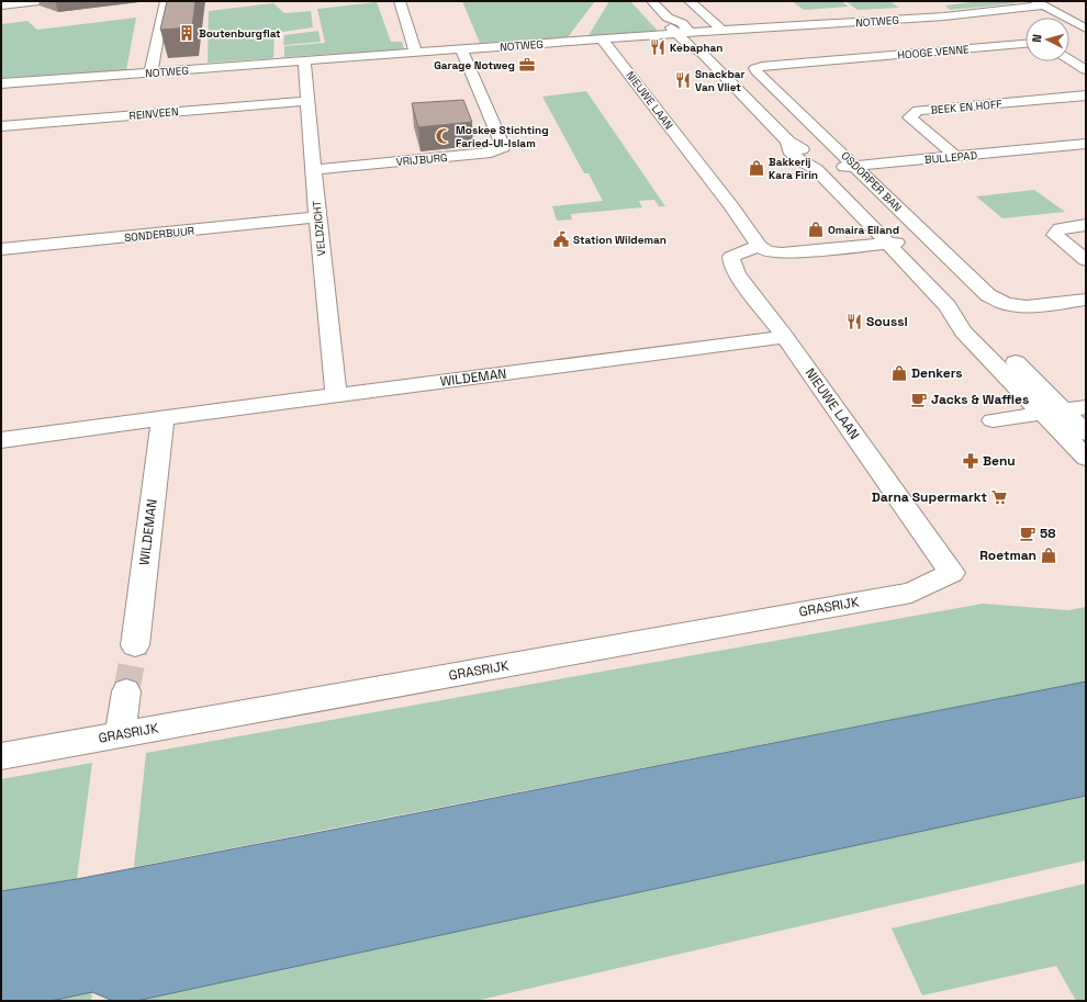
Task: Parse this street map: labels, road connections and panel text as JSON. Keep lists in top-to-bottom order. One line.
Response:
{"streets":{"street":["NOTWEG","HOOGE VENNE","NIEUWE LAAN","BEEK EN HOFF","REINVEEN","BULLEPAD","VRIJBURG","OSDORPER BAN","VELDZICHT","SONDERBUUR","WILDEMAN","GRASRIJK"]},"crossings":[["NOTWEG","NIEUWE LAAN"],["NOTWEG","VRIJBURG"],["NOTWEG","VELDZICHT"],["HOOGE VENNE","OSDORPER BAN"],["NIEUWE LAAN","WILDEMAN"],["NIEUWE LAAN","GRASRIJK"],["BEEK EN HOFF","BULLEPAD"],["REINVEEN","VELDZICHT"],["BULLEPAD","OSDORPER BAN"],["VRIJBURG","VELDZICHT"],["VELDZICHT","SONDERBUUR"],["VELDZICHT","WILDEMAN"]],"places":{"building":["Boutenburgflat"],"restaurant":["Kebaphan","Snackbar Van Vliet","Soussi"],"office":["Garage Notweg"],"mosque":["Moskee Stichting Faried-Ul-Islam"],"shop":["Bakkerij Kara Firin","Omaira Eiland","Denkers","Roetman"],"public building":["Station Wildeman"],"cafe":["Jacks & Waffles","58"],"pharmacy":["Benu"],"supermarket":["Darna Supermarkt"]},"north":"left"}
